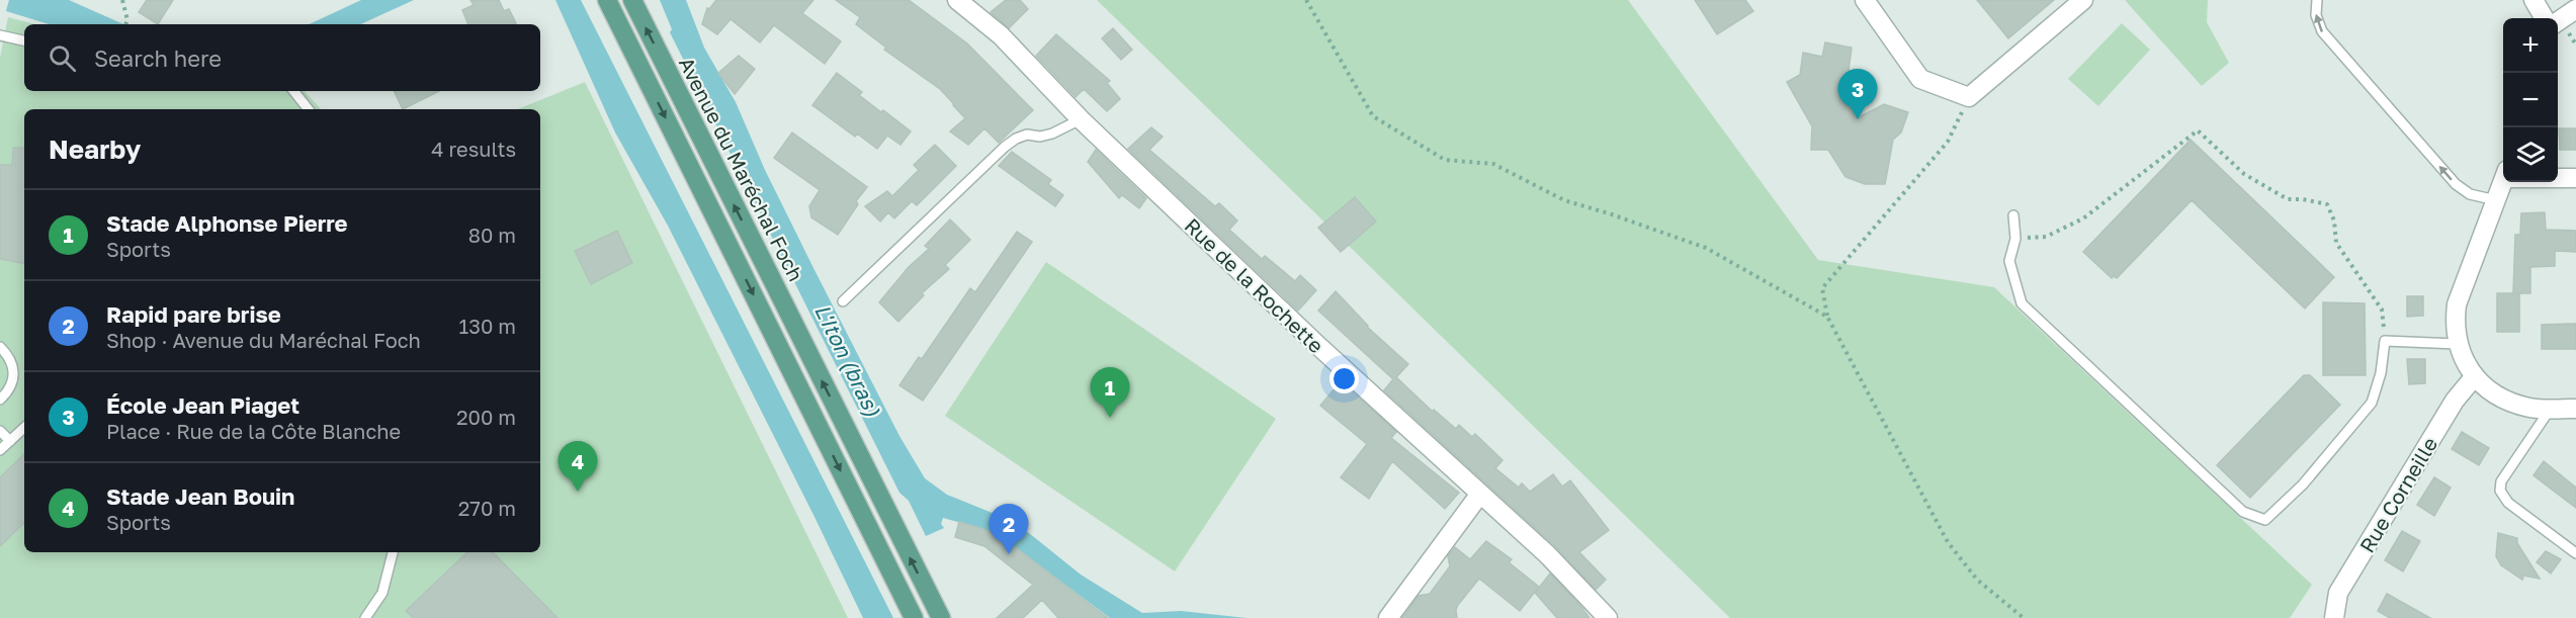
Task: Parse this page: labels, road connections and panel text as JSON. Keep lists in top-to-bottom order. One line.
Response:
{"streets":{"main road":["Avenue du Maréchal Foch"],"street":["Rue de la Rochette","Rue Corneille"]},"water":["L'Iton (bras)"],"page":{"map_buttons":["+","−"],"search":"Search here","pins":["3","1","4","2"],"heading":["Nearby","4 results"],"list":[{"mark":"1","name":"Stade Alphonse Pierre","note":"Sports","value":"80 m"},{"mark":"2","name":"Rapid pare brise","note":"Shop · Avenue du Maréchal Foch","value":"130 m"},{"mark":"3","name":"École Jean Piaget","note":"Place · Rue de la Côte Blanche","value":"200 m"},{"mark":"4","name":"Stade Jean Bouin","note":"Sports","value":"270 m"}]}}
